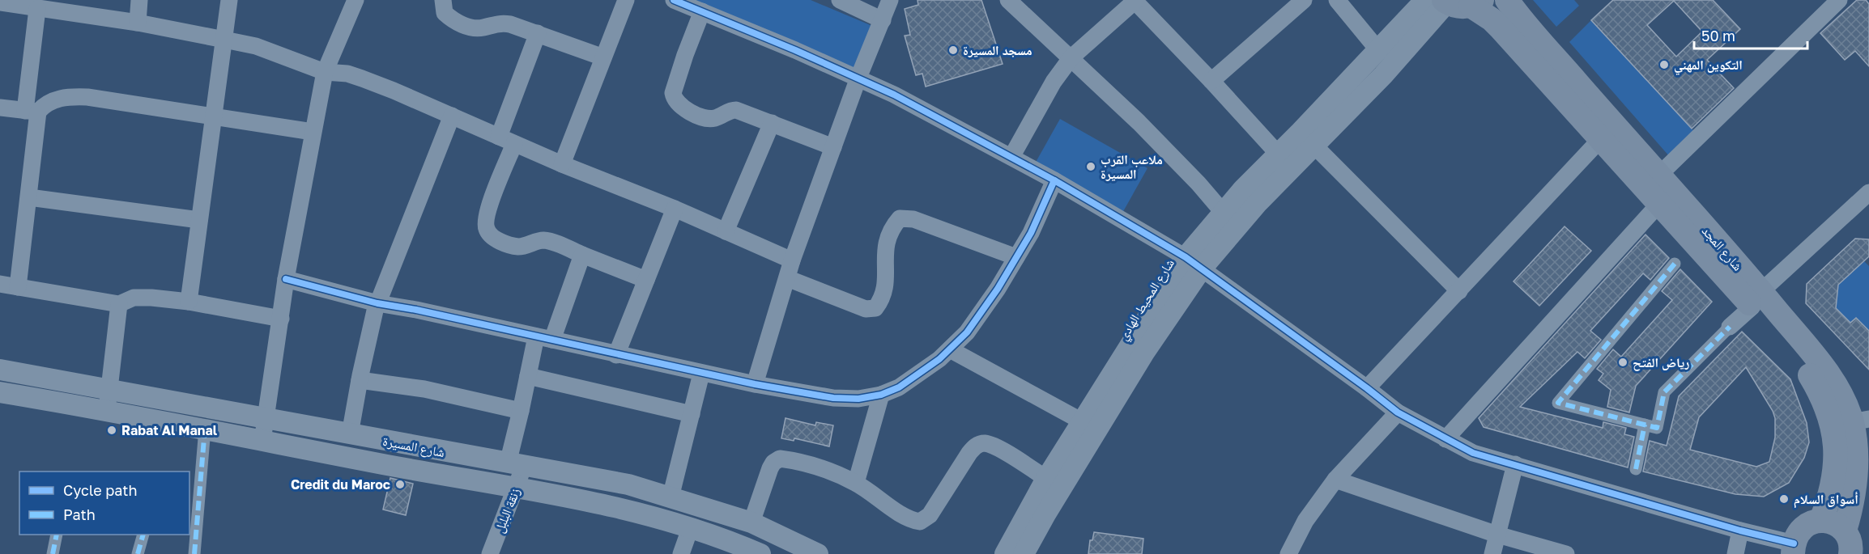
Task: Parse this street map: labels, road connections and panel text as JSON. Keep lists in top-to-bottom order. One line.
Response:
{"streets":{"main road":["شارع المجد"],"street":["شارع المحيط الهادي","شارع المسيرة","زنقة البلبل"]},"crossings":[["شارع المسيرة","زنقة البلبل"]],"places":["مسجد المسيرة","التكوين المهني","ملاعب القرب المسيرة","رياض الفتح","Rabat Al Manal","Credit du Maroc","أسواق السلام"],"legend":["Cycle path","Path"],"scale_bar":"50 m"}
